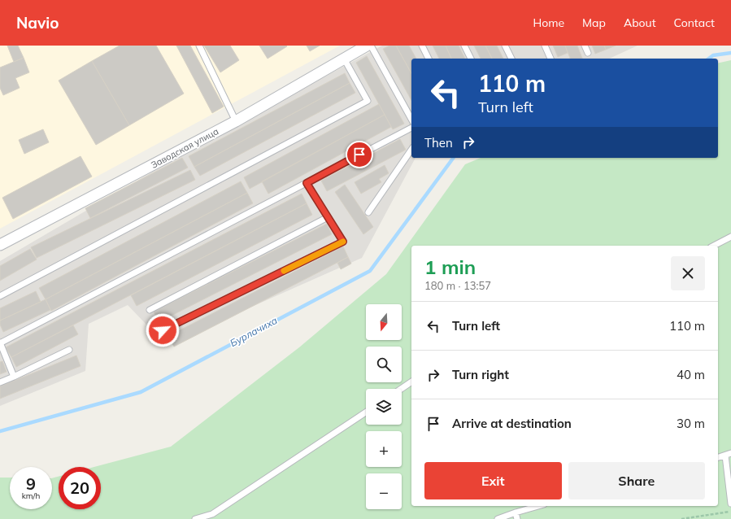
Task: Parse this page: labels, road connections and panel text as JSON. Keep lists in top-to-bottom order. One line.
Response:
{"streets":{"street":["Заводская улица"]},"water":["Бурлачиха"],"north":"bottom","page":{"header":"Navio","nav":["Home","Map","About","Contact"],"turn":["110 m","Turn left"],"then":"Then","heading":["1 min","180 m · 13:57"],"list":[{"name":"Turn left","value":"110 m"},{"name":"Turn right","value":"40 m"},{"name":"Arrive at destination","value":"30 m"}],"map_buttons":["+","−"],"buttons":["Exit","Share"],"speed":"9 km/h","limit":"20"}}
